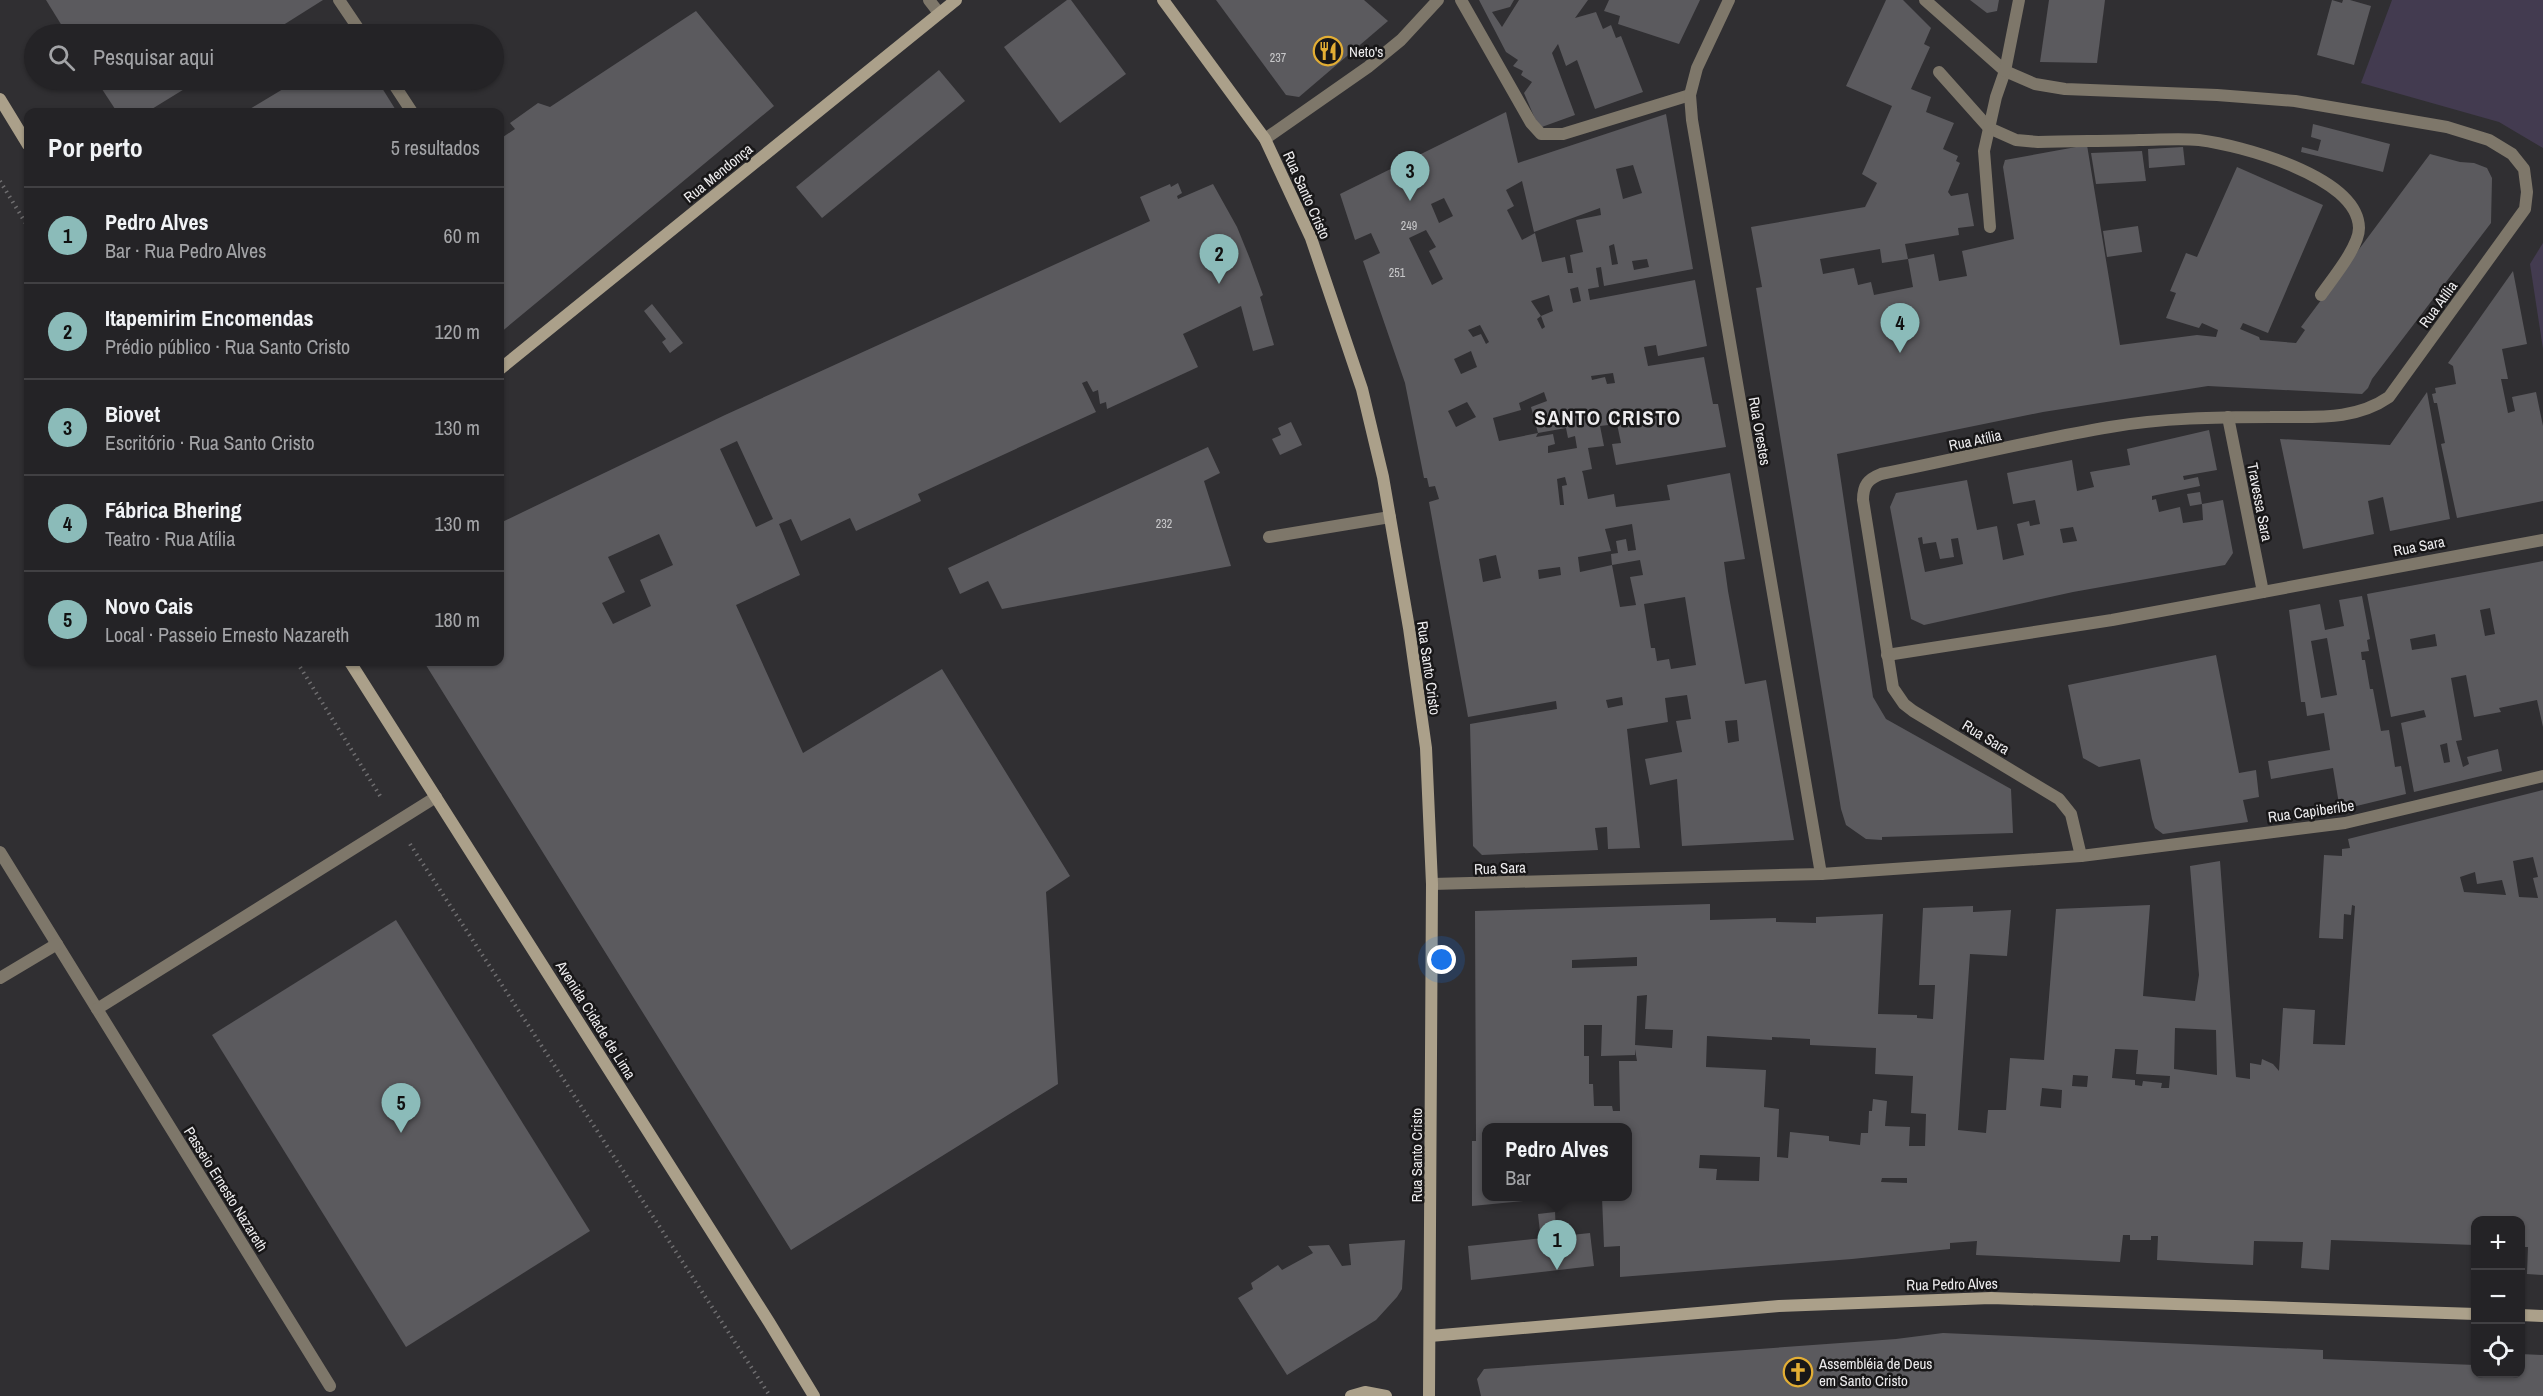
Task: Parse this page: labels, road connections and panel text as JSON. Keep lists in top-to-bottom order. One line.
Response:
{"streets":{"main road":["Rua Mendonça","Rua Santo Cristo","Avenida Cidade de Lima","Rua Pedro Alves"],"street":["Rua Atília","Rua Orestes","Travessa Sara","Rua Sara","Rua Capiberibe","Passeio Ernesto Nazareth"]},"crossings":[["Rua Santo Cristo","Rua Sara"],["Rua Santo Cristo","Rua Pedro Alves"],["Rua Atília","Travessa Sara"],["Rua Atília","Rua Sara"],["Rua Orestes","Rua Sara"],["Travessa Sara","Rua Sara"],["Rua Sara","Rua Capiberibe"]],"districts":["SANTO CRISTO"],"places":{"restaurant":["Neto's"],"church":["Assembléia de Deus em Santo Cristo"]},"house_numbers":["237","249","251","232"],"page":{"search":"Pesquisar aqui","heading":["Por perto","5 resultados"],"pins":["3","2","4","5","1"],"list":[{"mark":"1","name":"Pedro Alves","note":"Bar · Rua Pedro Alves","value":"60 m"},{"mark":"2","name":"Itapemirim Encomendas","note":"Prédio público · Rua Santo Cristo","value":"120 m"},{"mark":"3","name":"Biovet","note":"Escritório · Rua Santo Cristo","value":"130 m"},{"mark":"4","name":"Fábrica Bhering","note":"Teatro · Rua Atília","value":"130 m"},{"mark":"5","name":"Novo Cais","note":"Local · Passeio Ernesto Nazareth","value":"180 m"}],"popup":["Pedro Alves","Bar"],"map_buttons":["+","−"]}}
